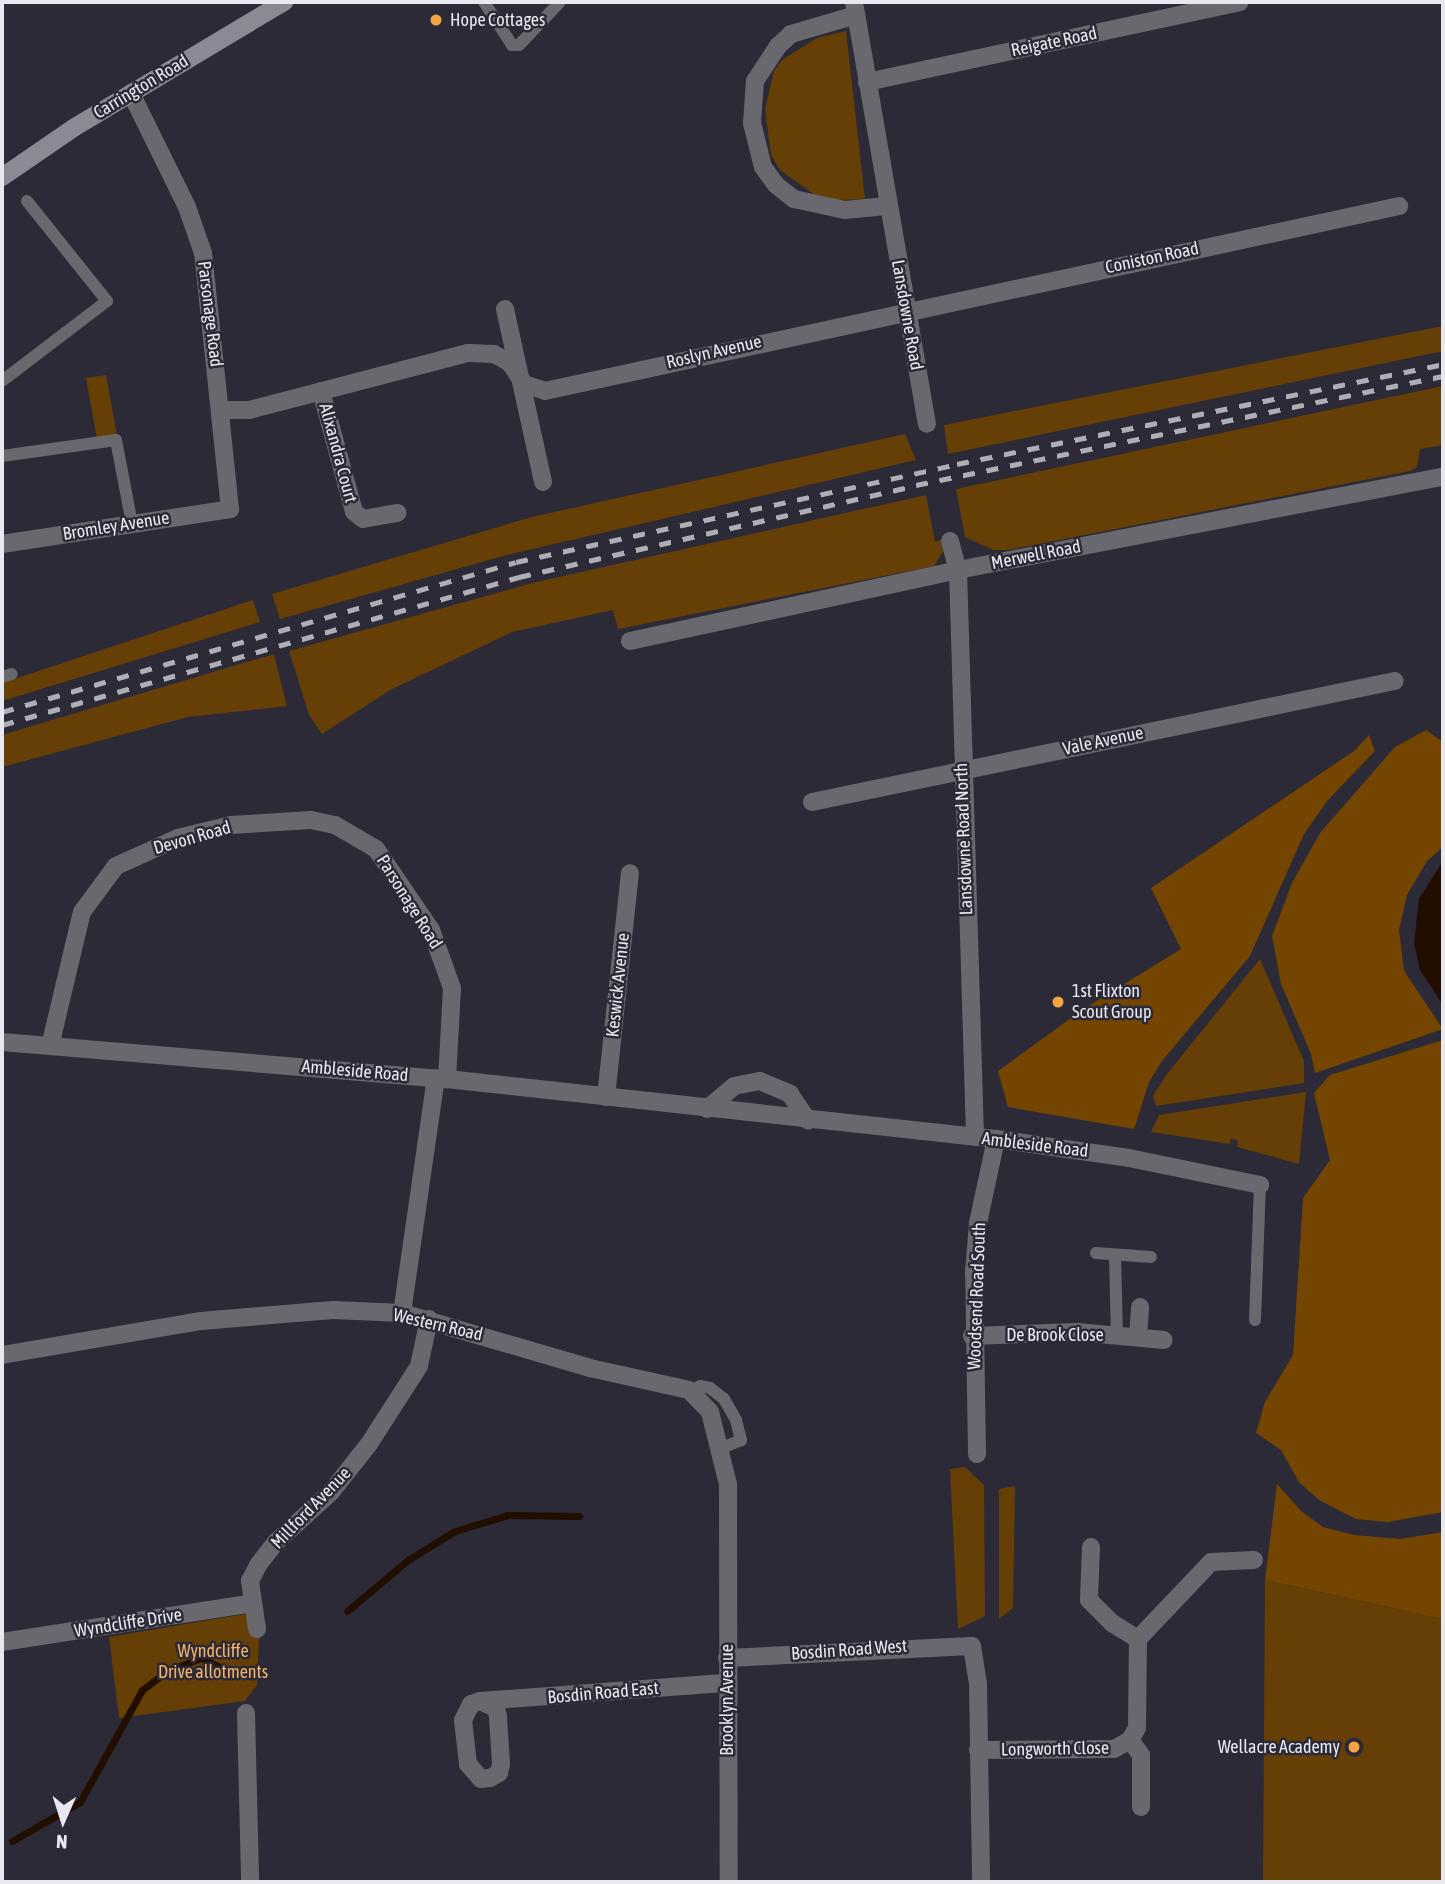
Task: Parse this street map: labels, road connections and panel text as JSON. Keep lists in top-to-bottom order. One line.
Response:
{"streets":{"main road":["Carrington Road"],"street":["Reigate Road","Coniston Road","Parsonage Road","Lansdowne Road","Roslyn Avenue","Alixandra Court","Bromley Avenue","Merwell Road","Vale Avenue","Devon Road","Lansdowne Road North","Keswick Avenue","Ambleside Road","Woodsend Road South","Western Road","De Brook Close","Millford Avenue","Wyndcliffe Drive","Bosdin Road West","Bosdin Road East","Brooklyn Avenue","Longworth Close"]},"crossings":[["Reigate Road","Lansdowne Road"],["Carrington Road","Parsonage Road"],["Coniston Road","Lansdowne Road"],["Coniston Road","Roslyn Avenue"],["Parsonage Road","Bromley Avenue"],["Parsonage Road","Devon Road"],["Parsonage Road","Ambleside Road"],["Parsonage Road","Western Road"],["Lansdowne Road","Roslyn Avenue"],["Merwell Road","Lansdowne Road North"],["Vale Avenue","Lansdowne Road North"],["Devon Road","Ambleside Road"],["Lansdowne Road North","Ambleside Road"],["Keswick Avenue","Ambleside Road"],["Ambleside Road","Woodsend Road South"],["Woodsend Road South","De Brook Close"],["Western Road","Millford Avenue"],["Western Road","Brooklyn Avenue"],["Millford Avenue","Wyndcliffe Drive"],["Bosdin Road West","Brooklyn Avenue"],["Bosdin Road West","Longworth Close"],["Bosdin Road East","Brooklyn Avenue"]],"parks":["Wyndcliffe Drive allotments"],"places":["Hope Cottages","1st Flixton Scout Group","Wellacre Academy"],"north":"bottom"}
